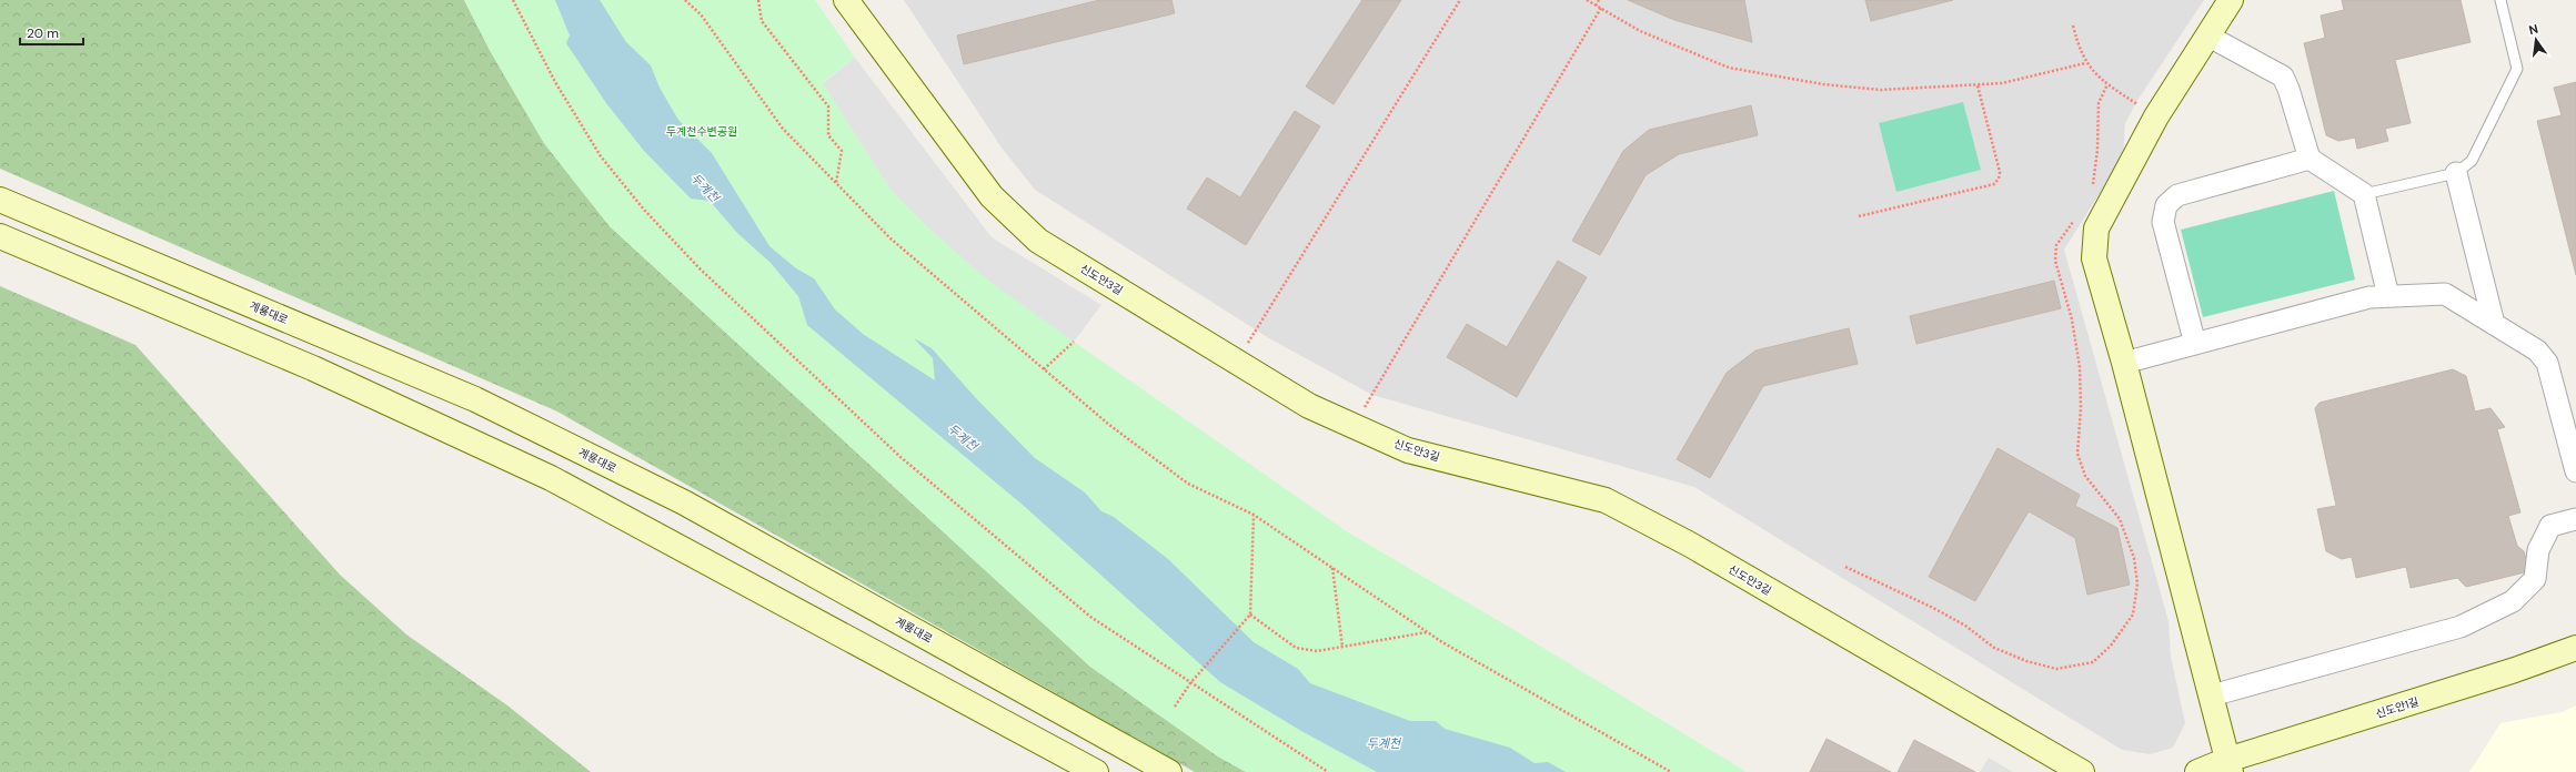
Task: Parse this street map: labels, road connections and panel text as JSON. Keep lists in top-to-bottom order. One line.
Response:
{"streets":{"street":["신도안3길","계룡대로","신도안1길"]},"water":["두계천"],"parks":["두계천수변공원"],"scale_bar":"20 m","north":"top"}
